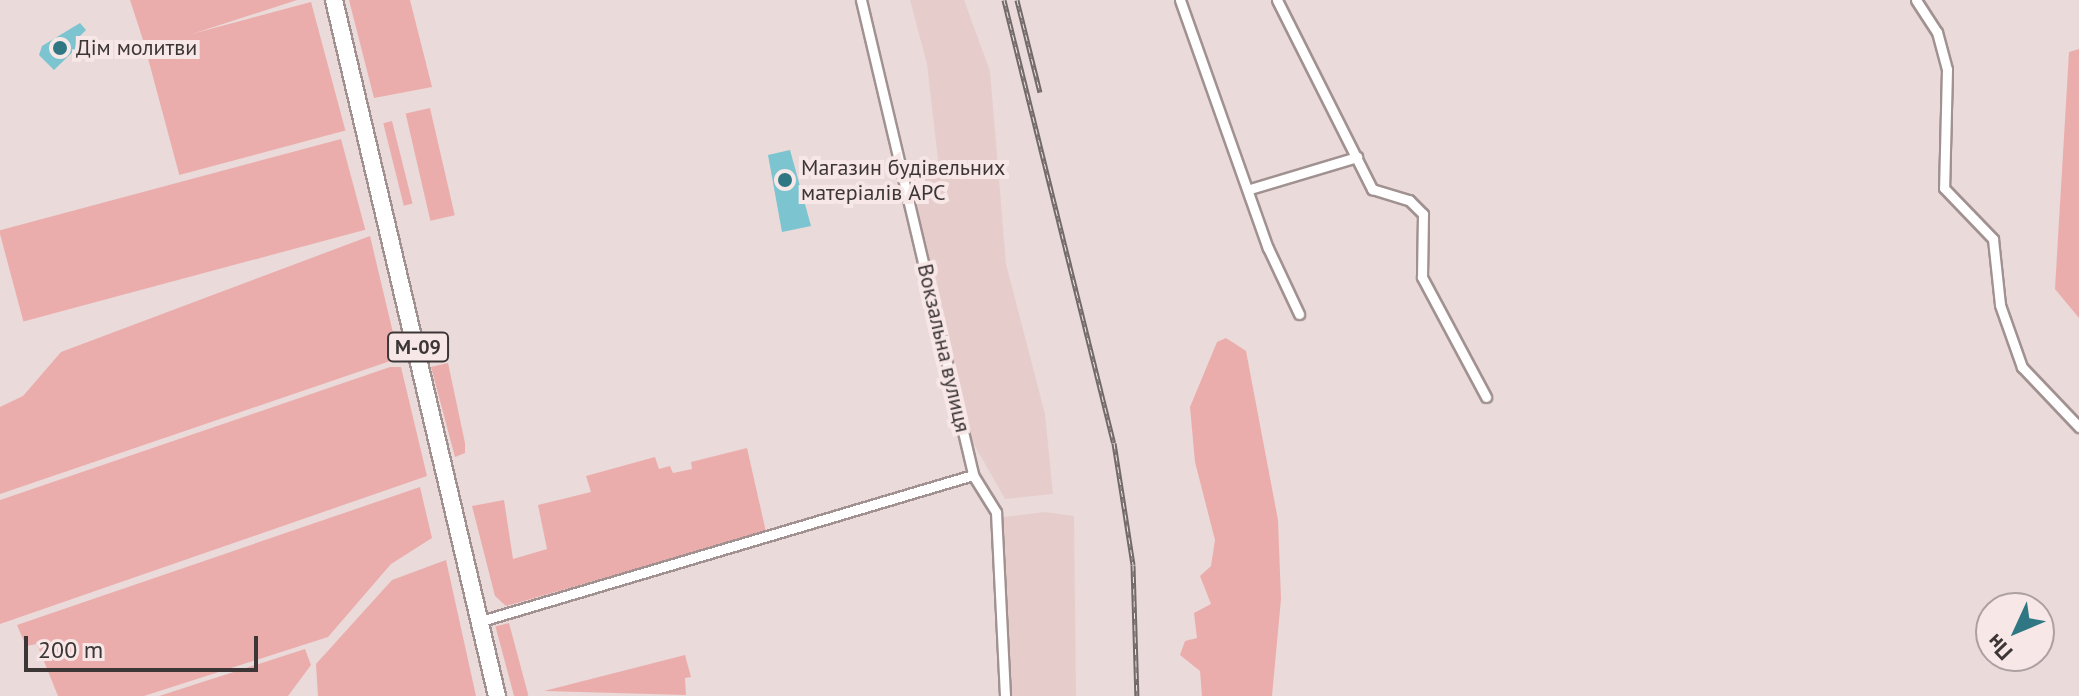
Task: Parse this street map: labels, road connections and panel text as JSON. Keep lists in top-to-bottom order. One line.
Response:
{"streets":{"highway":["М-09"],"street":["Вокзальна вулиця"]},"places":["Дім молитви","Магазин будівельних матеріалів APC"],"scale_bar":"200 m","north":"bottom left"}
